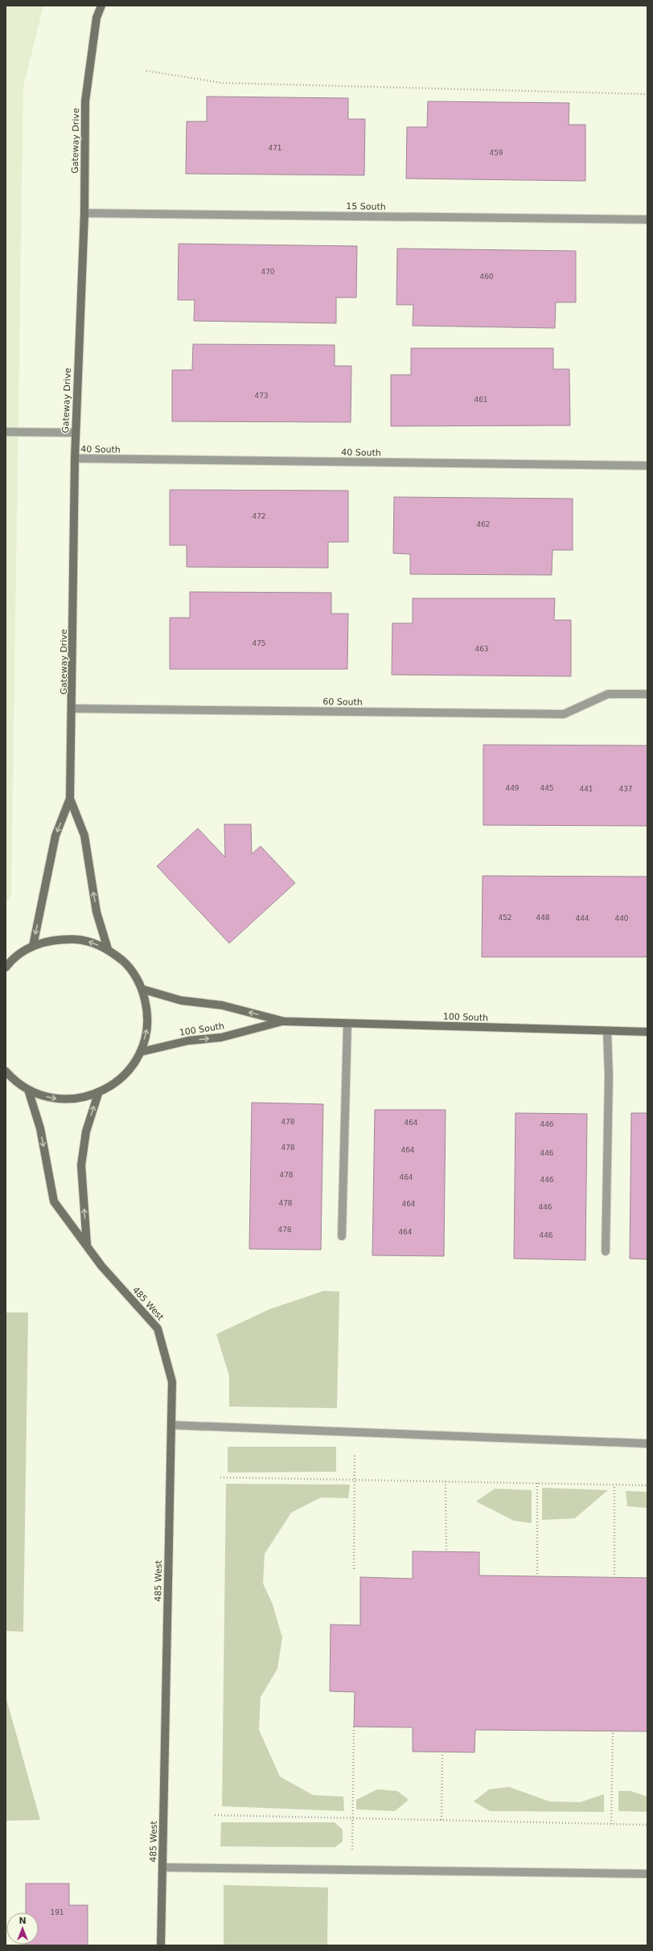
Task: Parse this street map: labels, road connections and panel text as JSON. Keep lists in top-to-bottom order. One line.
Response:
{"streets":{"street":["Gateway Drive","100 South","485 West"],"lane":["15 South","40 South","60 South"]},"crossings":[["Gateway Drive","15 South"],["Gateway Drive","40 South"],["Gateway Drive","60 South"]],"house_numbers":["471","459","470","460","473","461","472","462","475","463","449","445","441","437","452","448","444","440","478","464","446","478","464","446","478","464","446","478","464","446","478","464","446","191"],"north":"top"}
